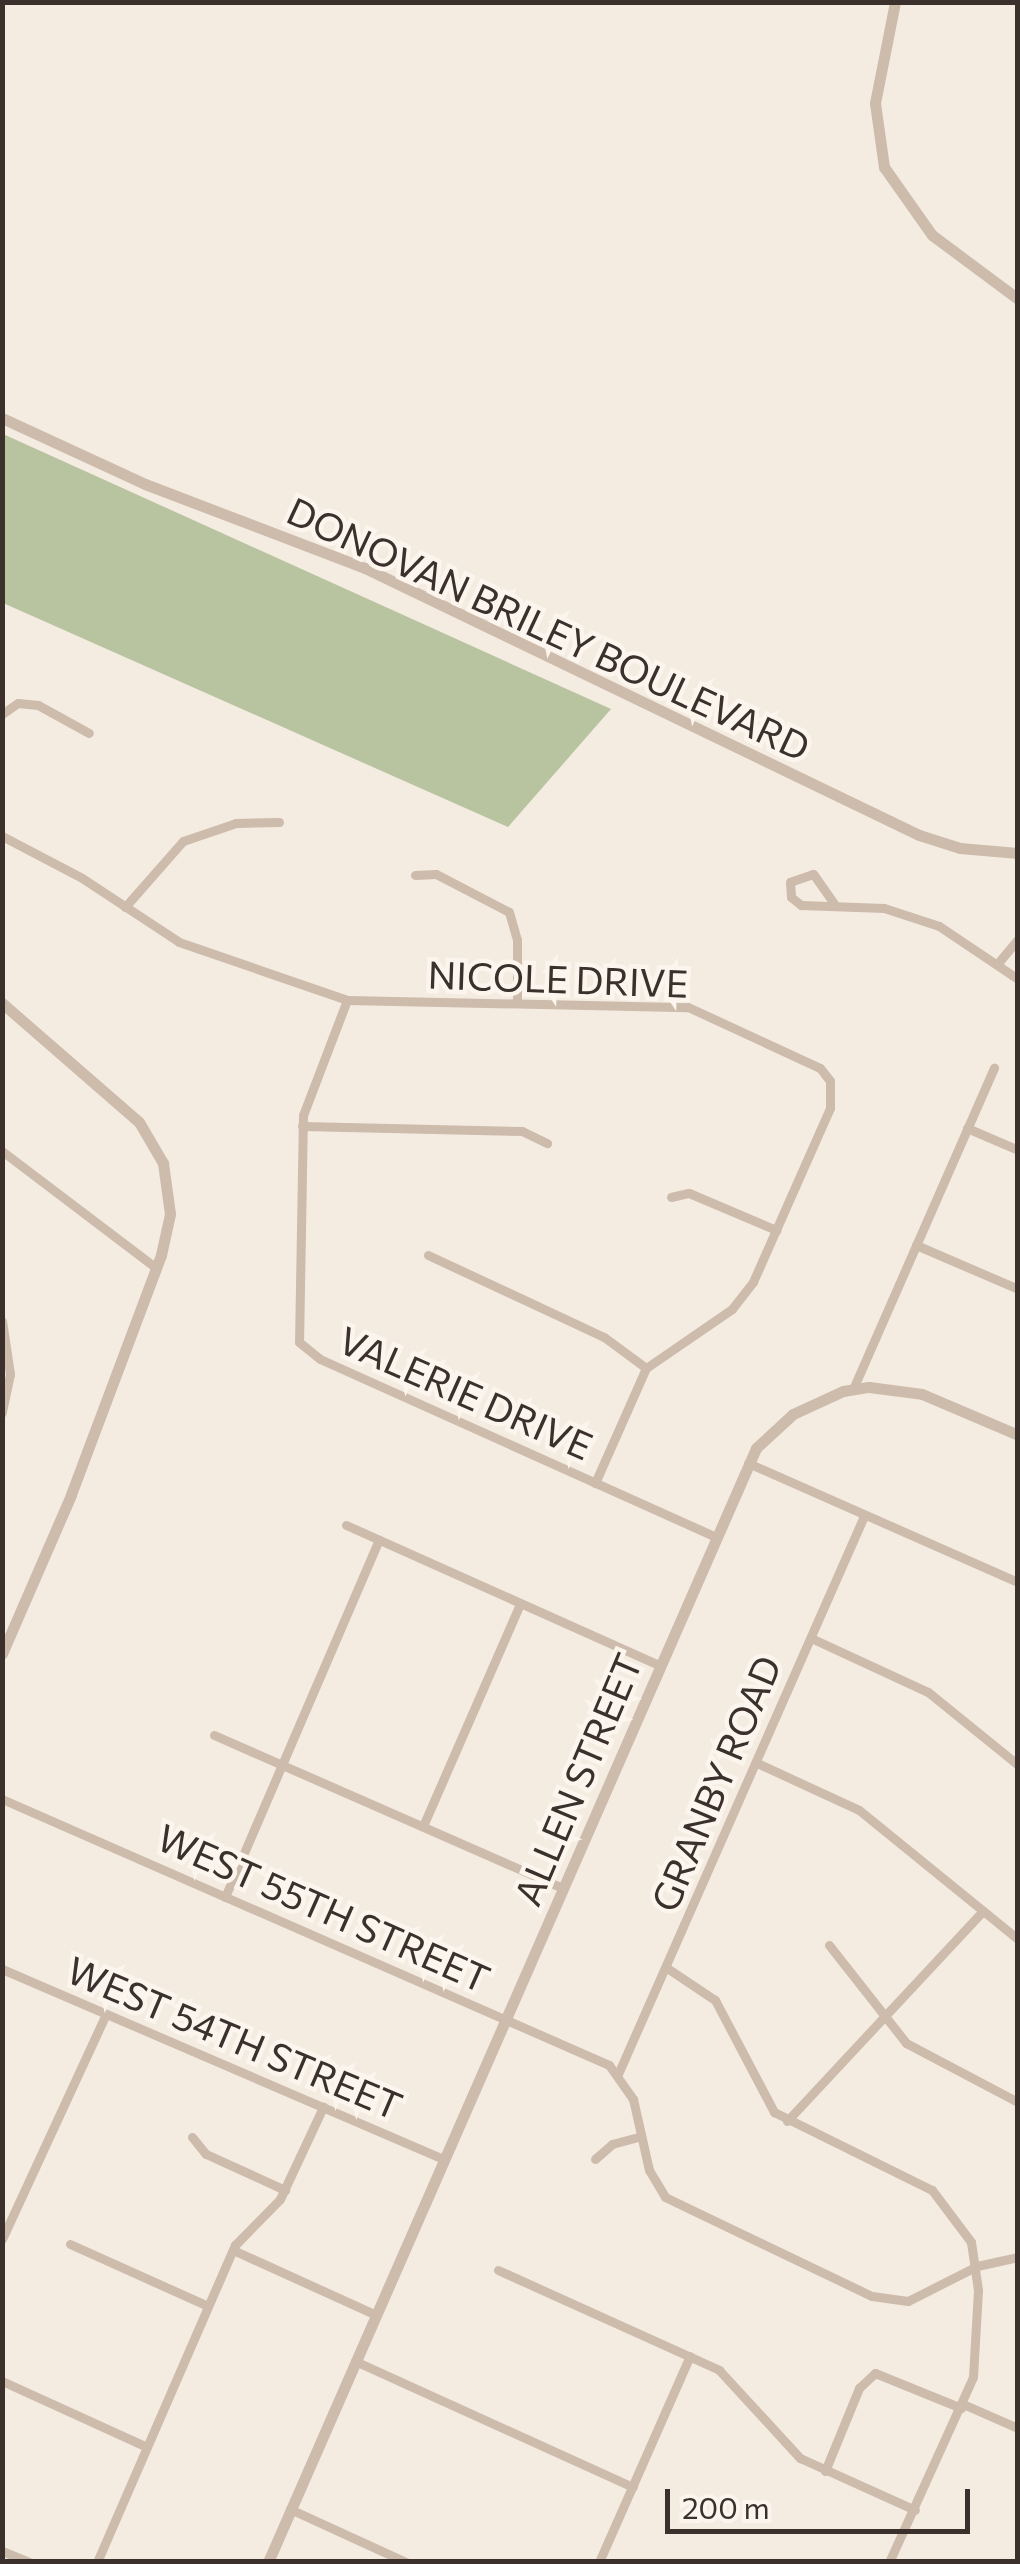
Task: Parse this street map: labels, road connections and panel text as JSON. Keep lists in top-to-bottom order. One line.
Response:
{"streets":{"street":["DONOVAN BRILEY BOULEVARD","NICOLE DRIVE","VALERIE DRIVE","ALLEN STREET","GRANBY ROAD","WEST 55TH STREET","WEST 54TH STREET"]},"crossings":[["NICOLE DRIVE","VALERIE DRIVE"],["VALERIE DRIVE","ALLEN STREET"],["ALLEN STREET","WEST 55TH STREET"],["ALLEN STREET","WEST 54TH STREET"],["GRANBY ROAD","WEST 55TH STREET"]],"scale_bar":"200 m"}
